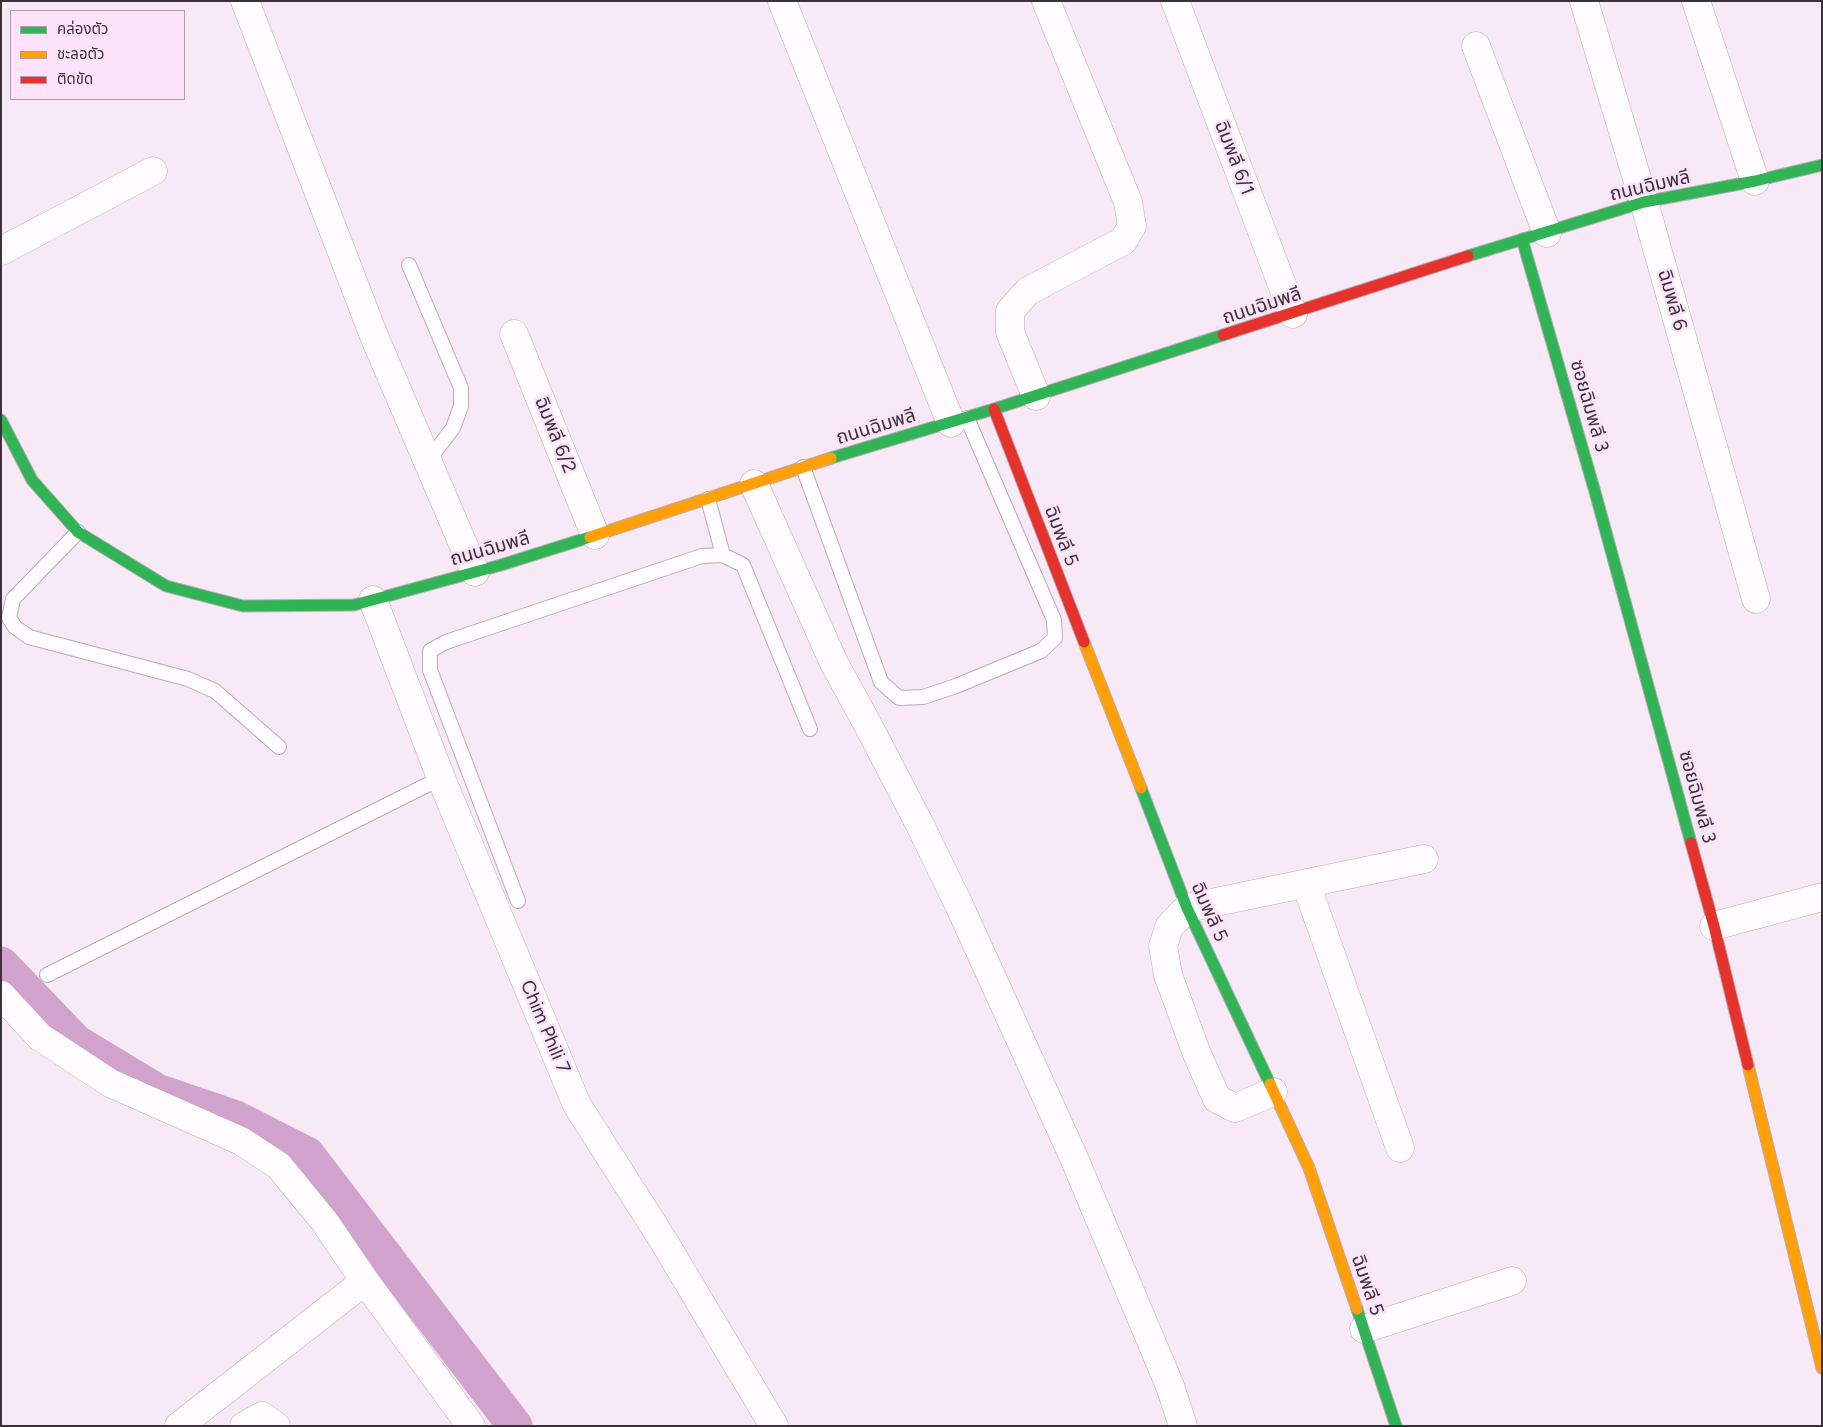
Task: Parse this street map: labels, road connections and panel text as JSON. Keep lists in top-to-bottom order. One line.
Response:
{"streets":{"street":["ฉิมพลี 6/1","ถนนฉิมพลี","ฉิมพลี 6","ซอยฉิมพลี 3","ฉิมพลี 6/2","ฉิมพลี 5","Chim Phili 7"]},"crossings":[["ฉิมพลี 6/1","ถนนฉิมพลี"],["ถนนฉิมพลี","ฉิมพลี 6"],["ถนนฉิมพลี","ซอยฉิมพลี 3"],["ถนนฉิมพลี","ฉิมพลี 6/2"],["ถนนฉิมพลี","ฉิมพลี 5"],["ถนนฉิมพลี","Chim Phili 7"]],"legend":["คล่องตัว","ชะลอตัว","ติดขัด"]}
